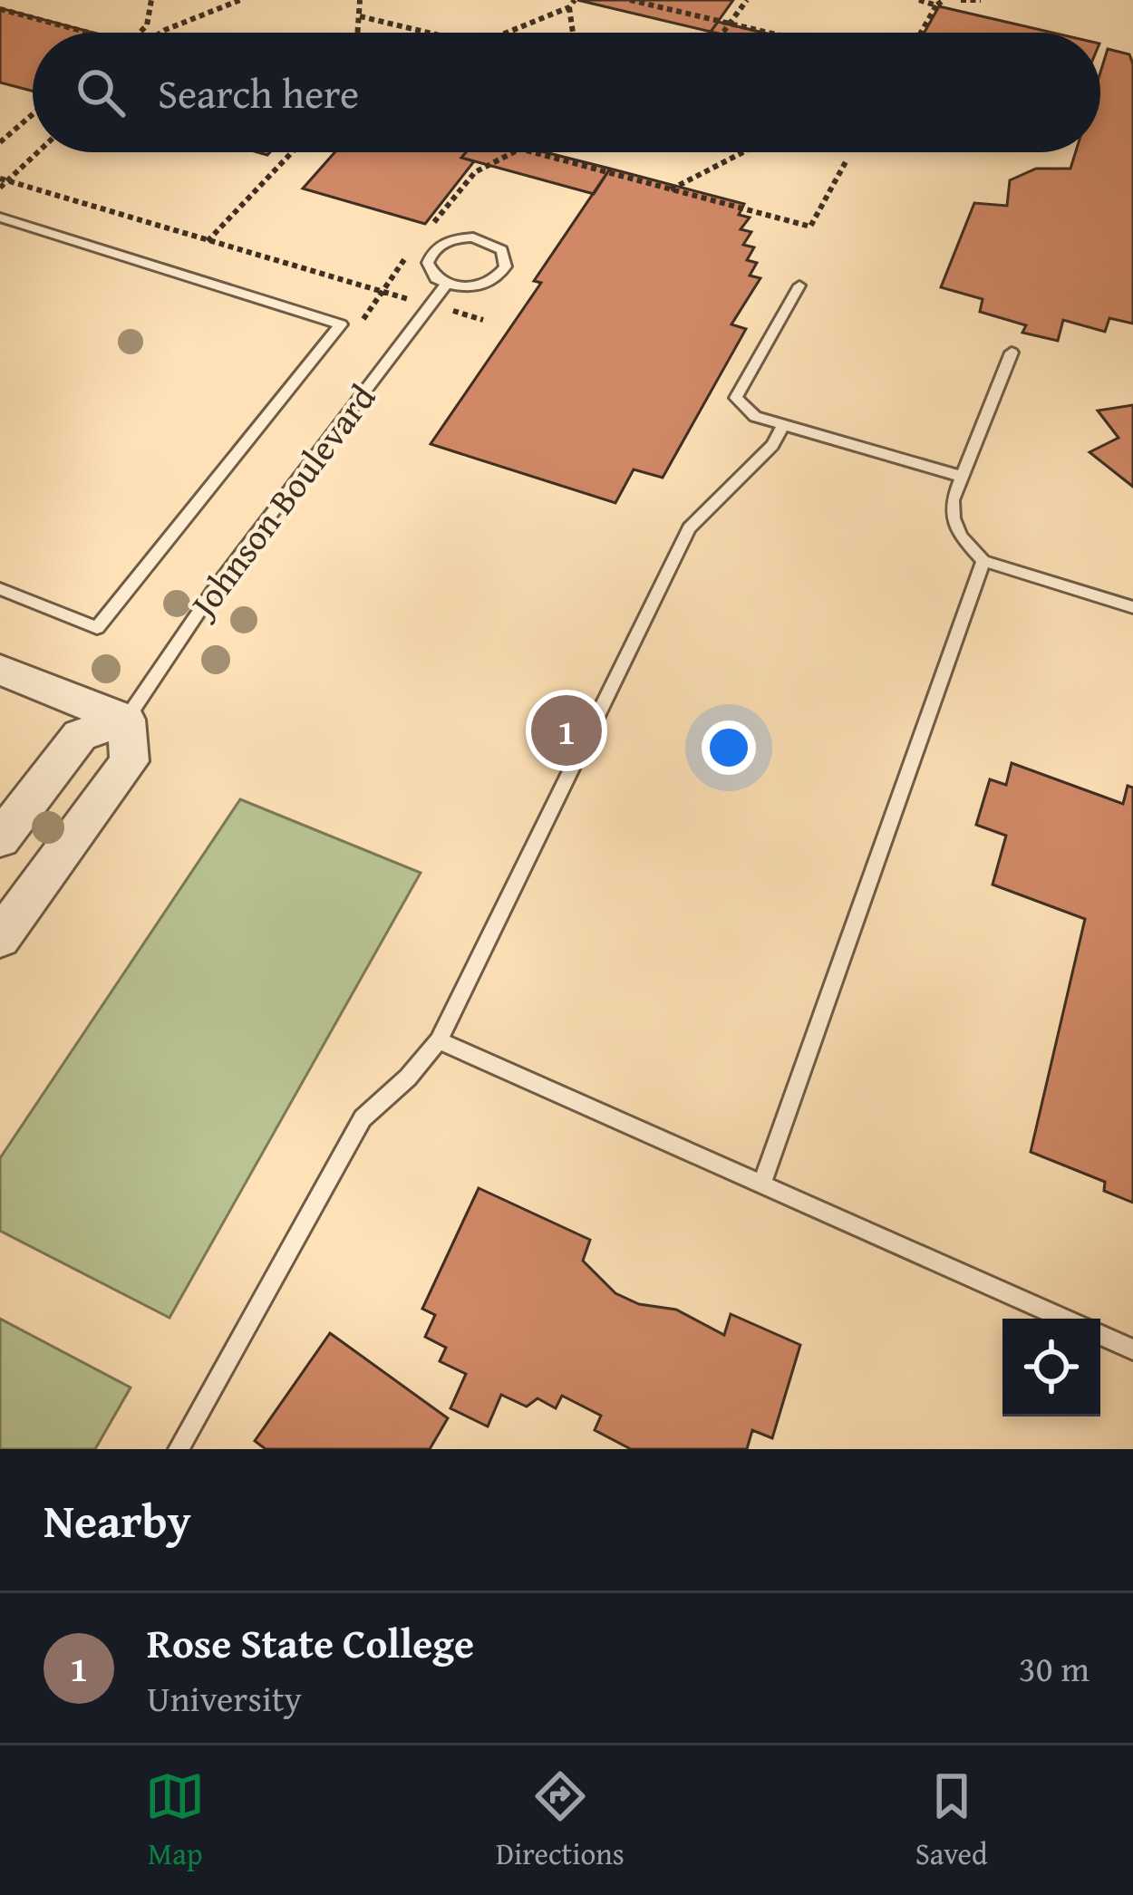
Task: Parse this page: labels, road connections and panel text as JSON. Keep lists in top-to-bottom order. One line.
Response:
{"streets":{"street":["Johnson Boulevard"]},"page":{"search":"Search here","pins":"1","heading":"Nearby","list":[{"mark":"1","name":"Rose State College","note":"University","value":"30 m"}],"nav":["Map","Directions","Saved"]}}
